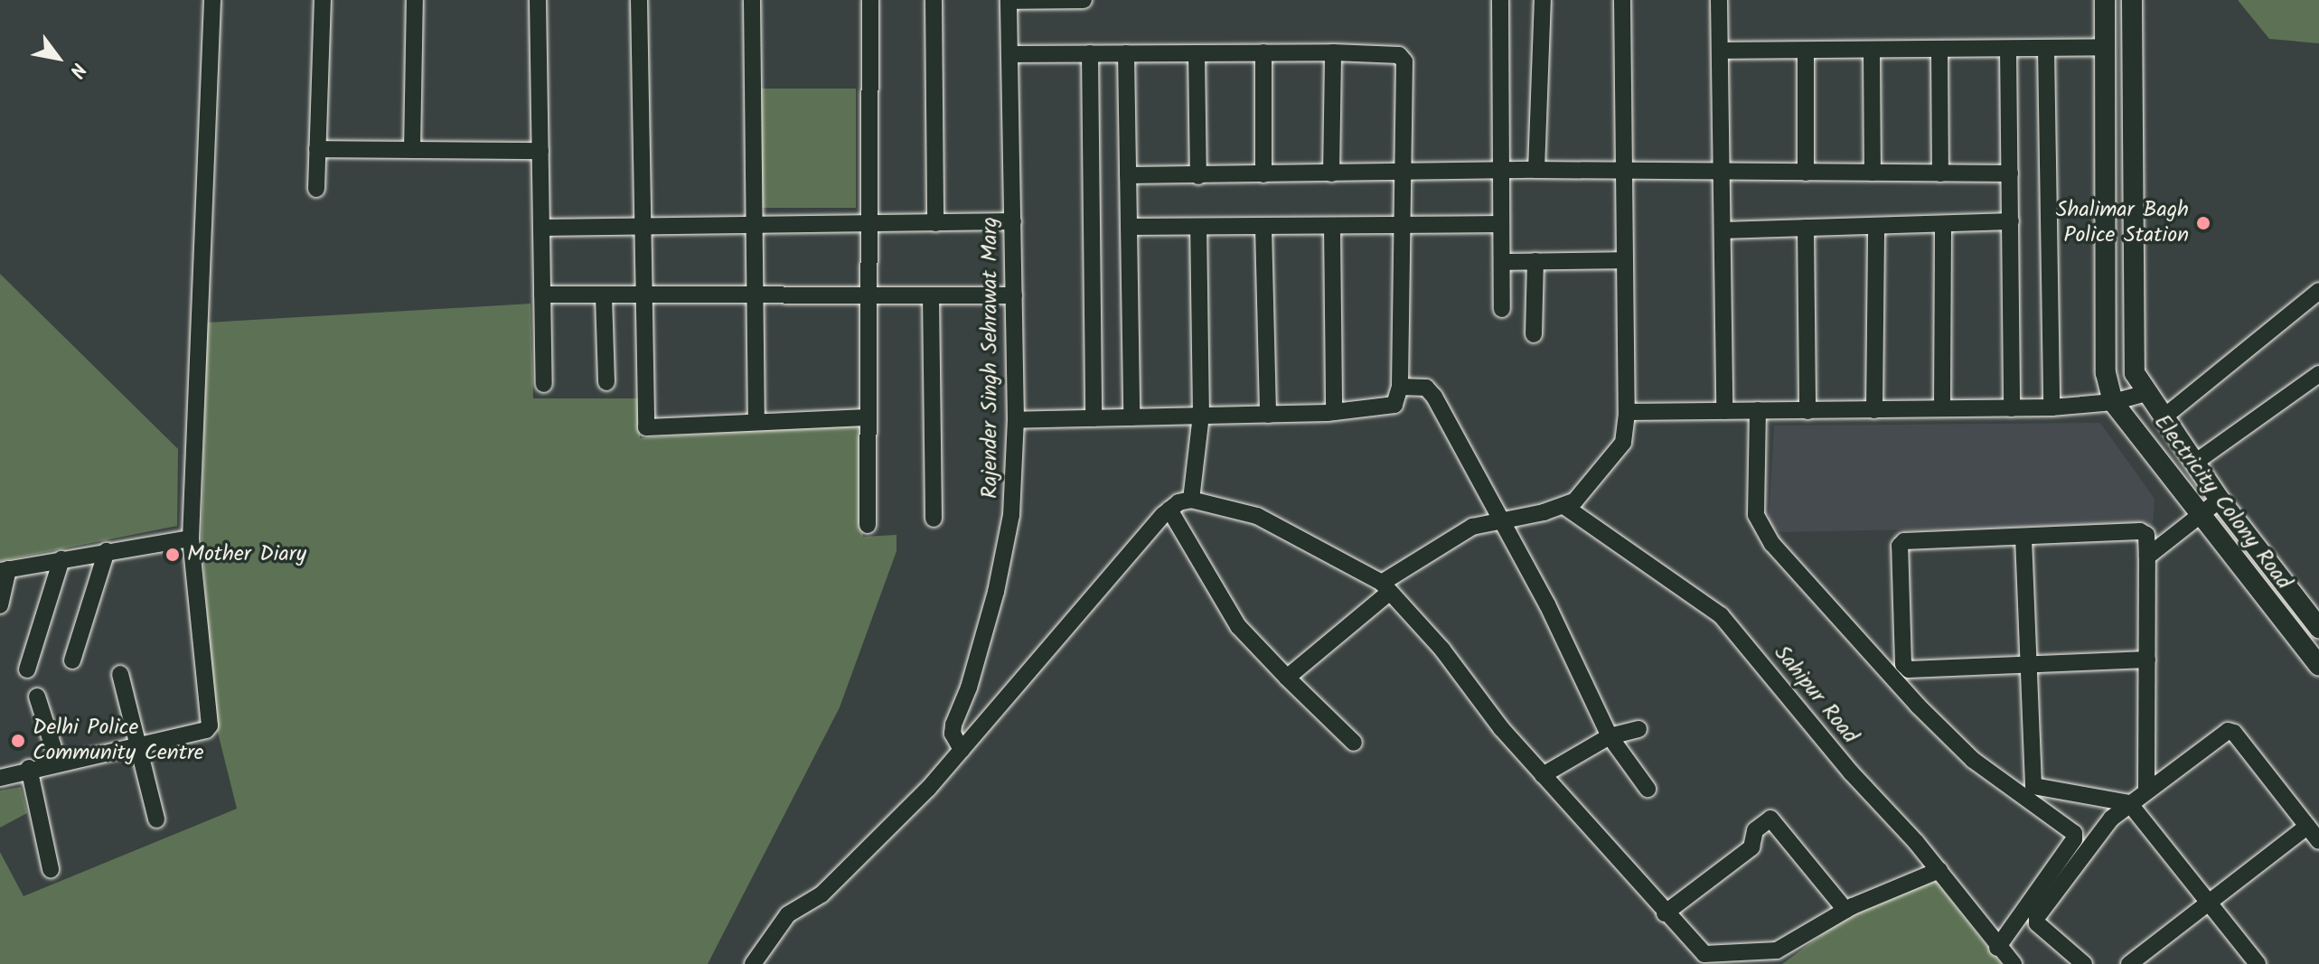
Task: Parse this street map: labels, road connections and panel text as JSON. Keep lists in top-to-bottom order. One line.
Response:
{"streets":{"street":["Rajender Singh Sehrawat Marg","Electricity Colony Road","Sahipur Road"]},"places":["Shalimar Bagh Police Station","Mother Diary","Delhi Police Community Centre"],"north":"bottom right"}
